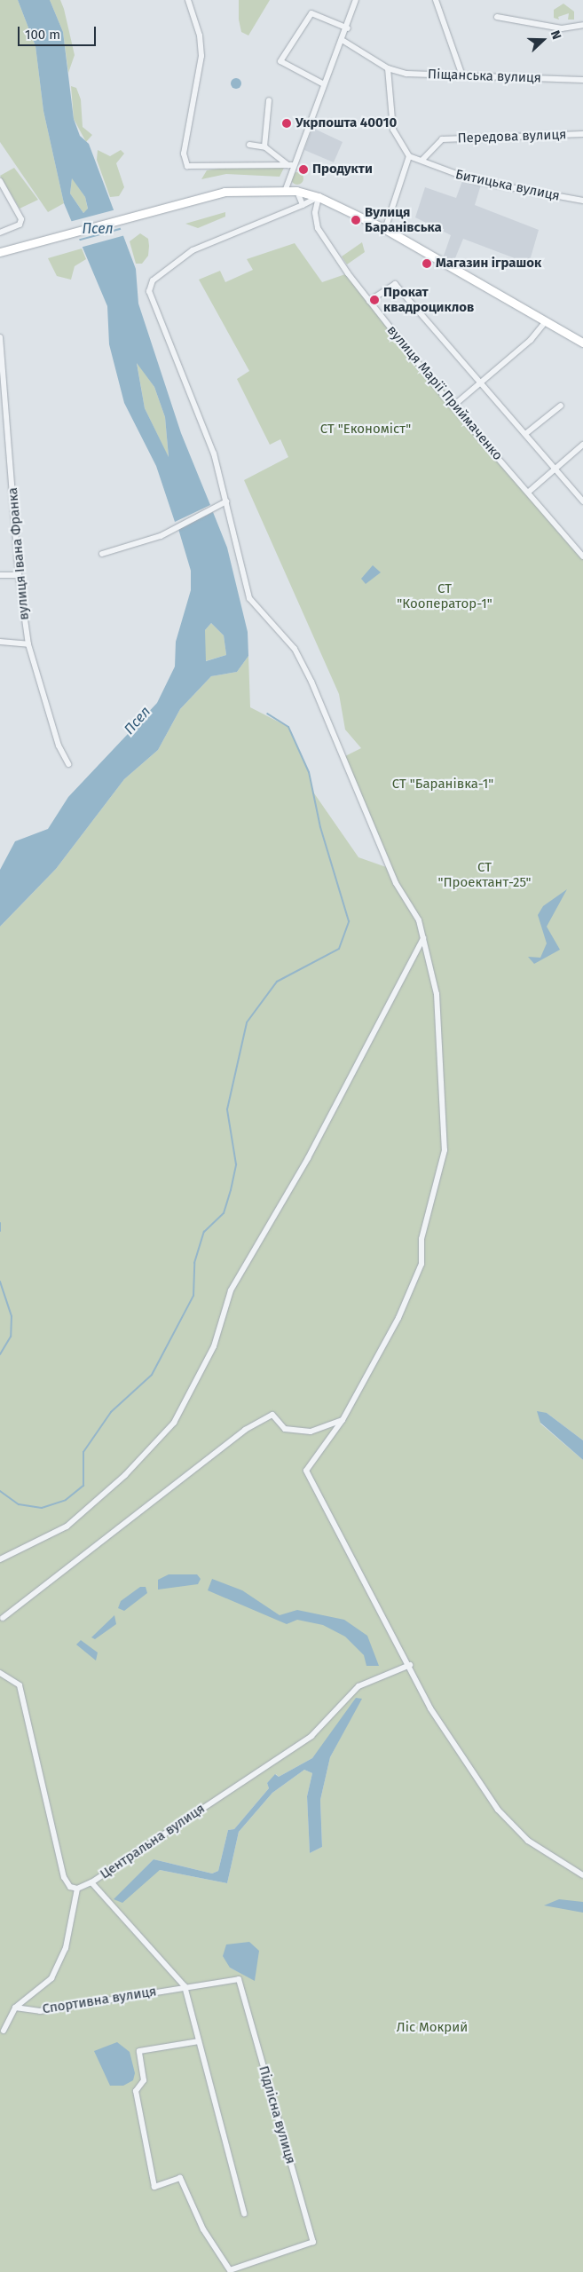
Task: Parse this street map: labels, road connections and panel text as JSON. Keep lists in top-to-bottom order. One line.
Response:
{"streets":{"street":["Піщанська вулиця","Передова вулиця","Битицька вулиця","вулиця Марії Приймаченко","вулиця Івана Франка","Центральна вулиця","Спортивна вулиця","Підлісна вулиця"]},"crossings":[["Передова вулиця","Битицька вулиця"],["Центральна вулиця","Спортивна вулиця"],["Центральна вулиця","Підлісна вулиця"],["Спортивна вулиця","Підлісна вулиця"]],"water":["Псел"],"parks":["СТ \"Економіст\"","СТ \"Кооператор-1\"","СТ \"Баранівка-1\"","СТ \"Проектант-25\"","Ліс Мокрий"],"places":["Укрпошта 40010","Продукти","Вулиця Баранівська","Магазин іграшок","Прокат квадроциклов"],"scale_bar":"100 m","north":"right"}
